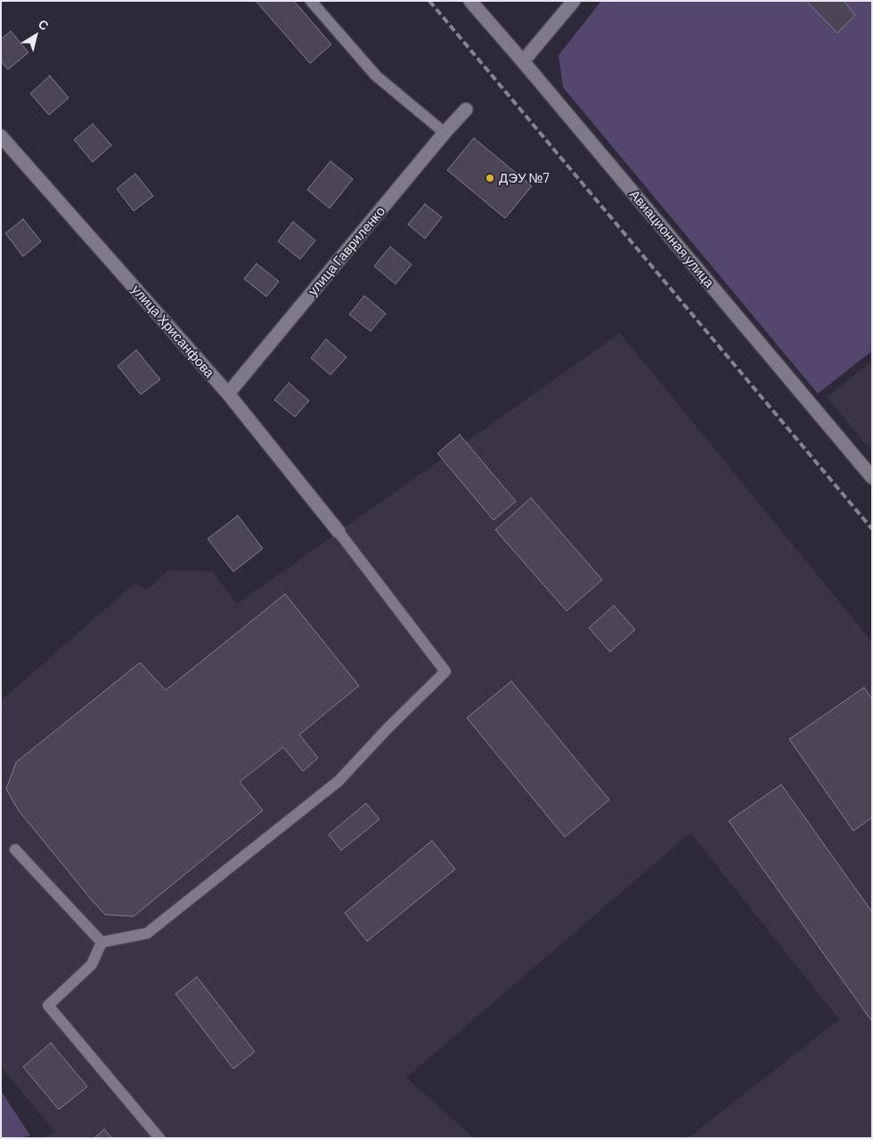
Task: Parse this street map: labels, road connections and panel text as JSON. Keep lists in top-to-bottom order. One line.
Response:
{"streets":{"street":["Авиационная улица","улица Гавриленко","улица Хрисанфова"]},"crossings":[["улица Гавриленко","улица Хрисанфова"]],"places":["ДЭУ №7"],"north":"top right"}
